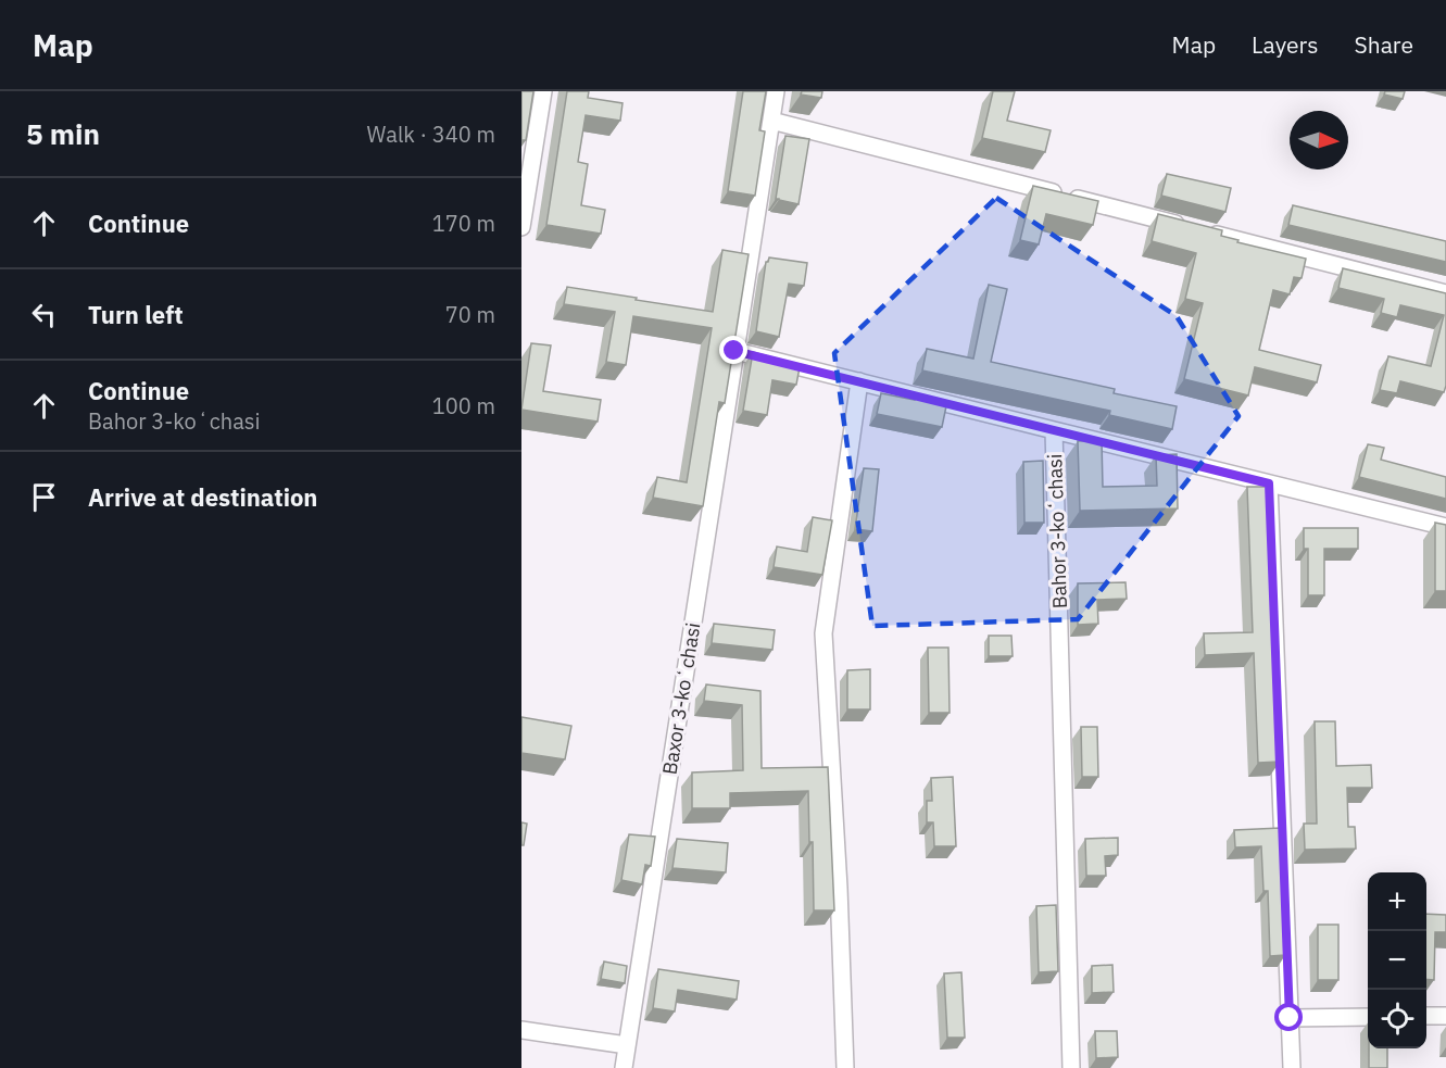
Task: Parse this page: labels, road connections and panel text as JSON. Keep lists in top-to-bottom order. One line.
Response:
{"streets":{"street":["Bahor 3-koʻchasi","Baxor 3-koʻchasi"]},"crossings":[["Bahor 3-koʻchasi","Baxor 3-koʻchasi"]],"north":"right","page":{"header":"Map","nav":["Map","Layers","Share"],"heading":["5 min","Walk · 340 m"],"list":[["Continue","170 m"],["Turn left","70 m"],["Continue","Bahor 3-koʻchasi","100 m"],"Arrive at destination"],"map_buttons":["+","−"]}}
